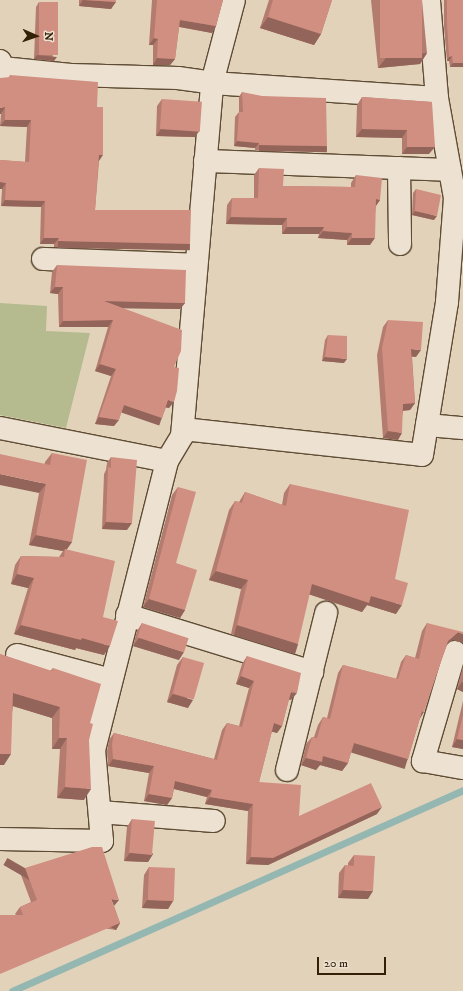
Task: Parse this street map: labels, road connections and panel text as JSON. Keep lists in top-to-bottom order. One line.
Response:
{"scale_bar":"20 m","north":"right"}
